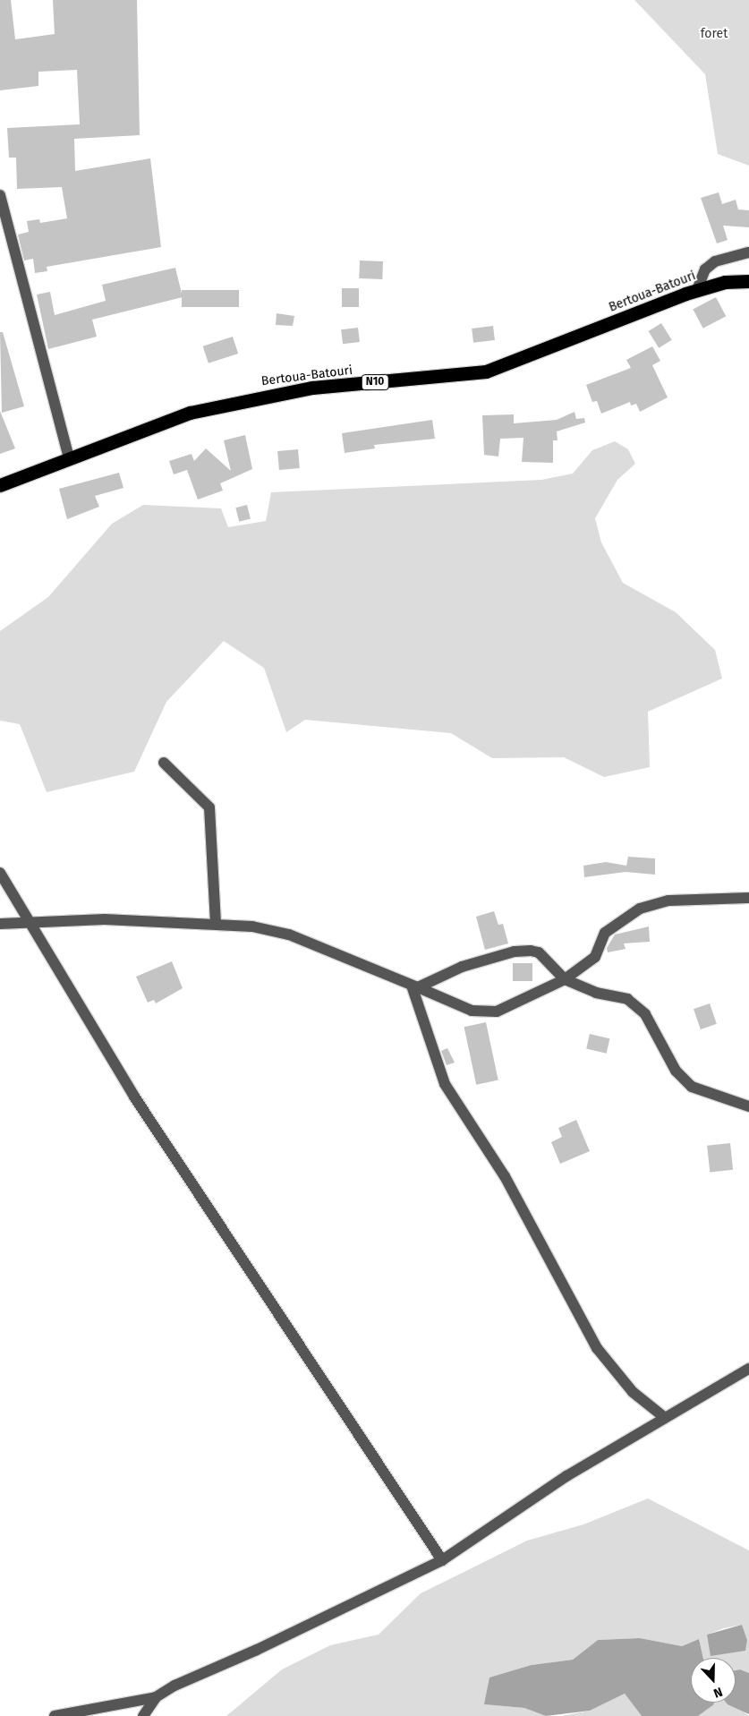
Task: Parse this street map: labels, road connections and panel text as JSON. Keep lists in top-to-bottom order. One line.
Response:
{"streets":{"highway":["Bertoua-Batouri","N10"]},"parks":["foret"],"north":"bottom"}
